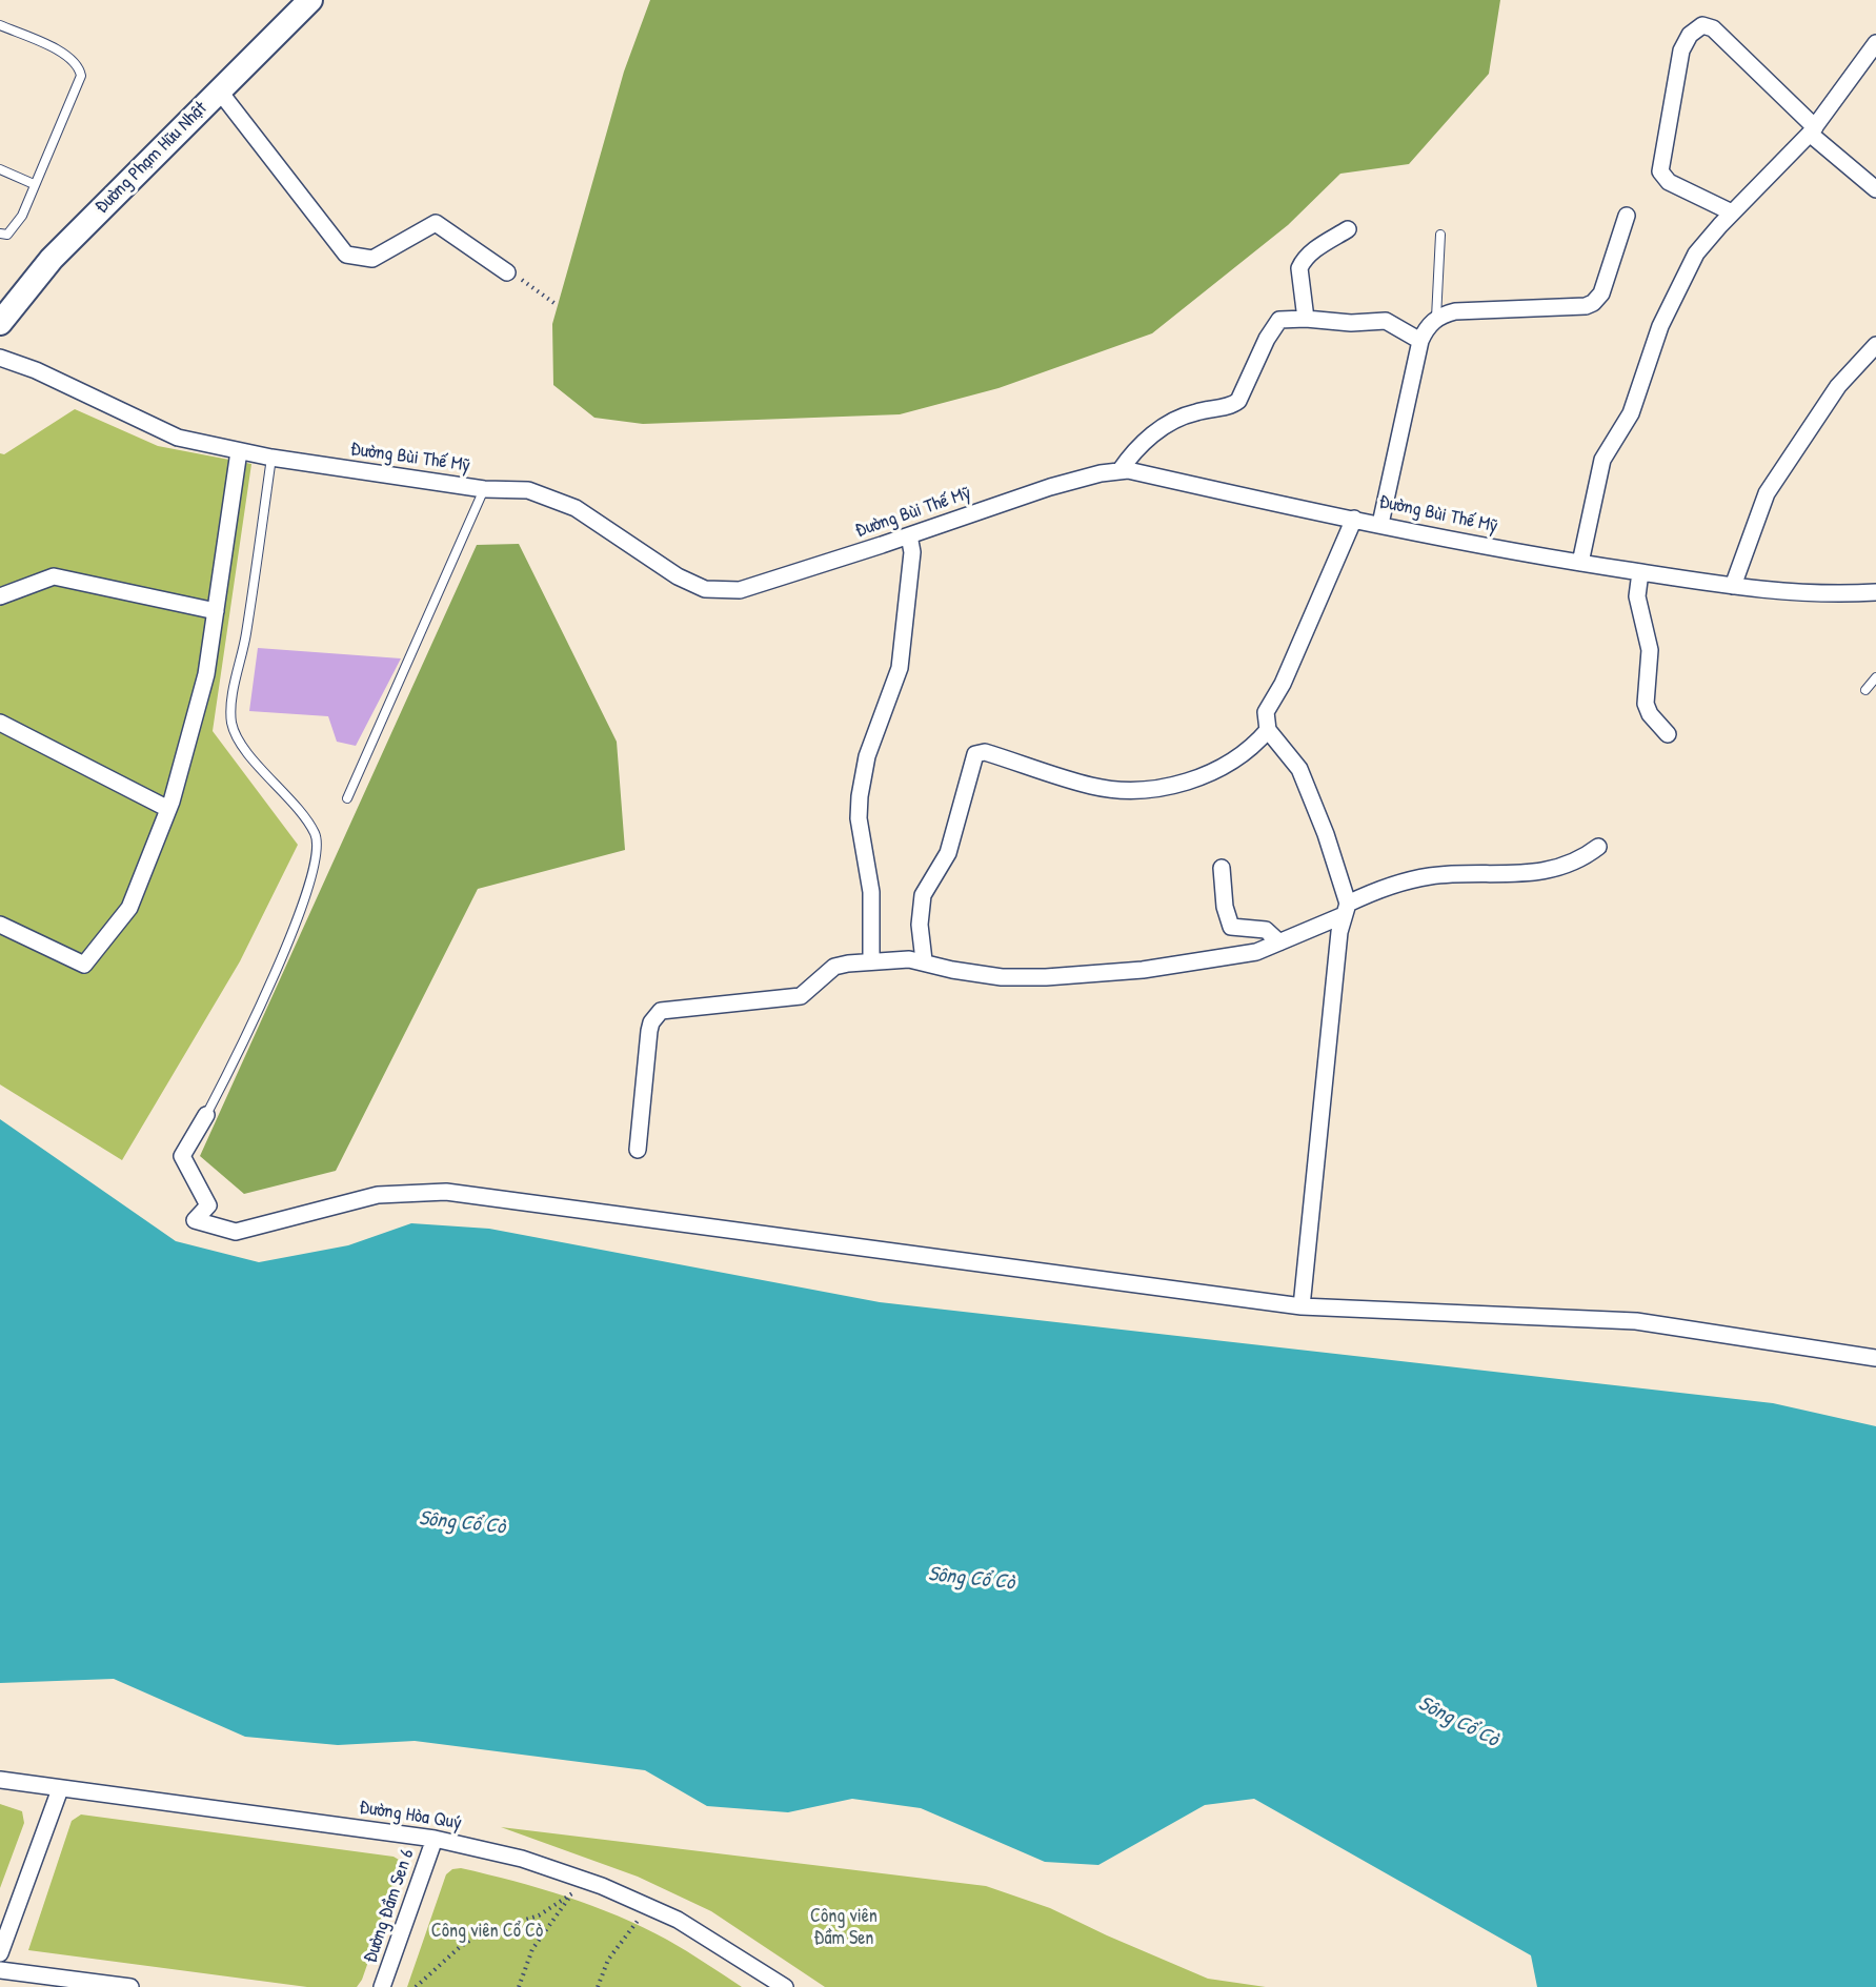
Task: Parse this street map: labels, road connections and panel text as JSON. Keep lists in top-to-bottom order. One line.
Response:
{"streets":{"street":["Đường Phạm Hữu Nhật","Đường Bùi Thế Mỹ","Đường Hòa Quý","Đường Đầm Sen 6"]},"crossings":[["Đường Hòa Quý","Đường Đầm Sen 6"]],"water":["Sông Cổ Cò"],"parks":["Công viên Đầm Sen","Công viên Cổ Cò"]}
